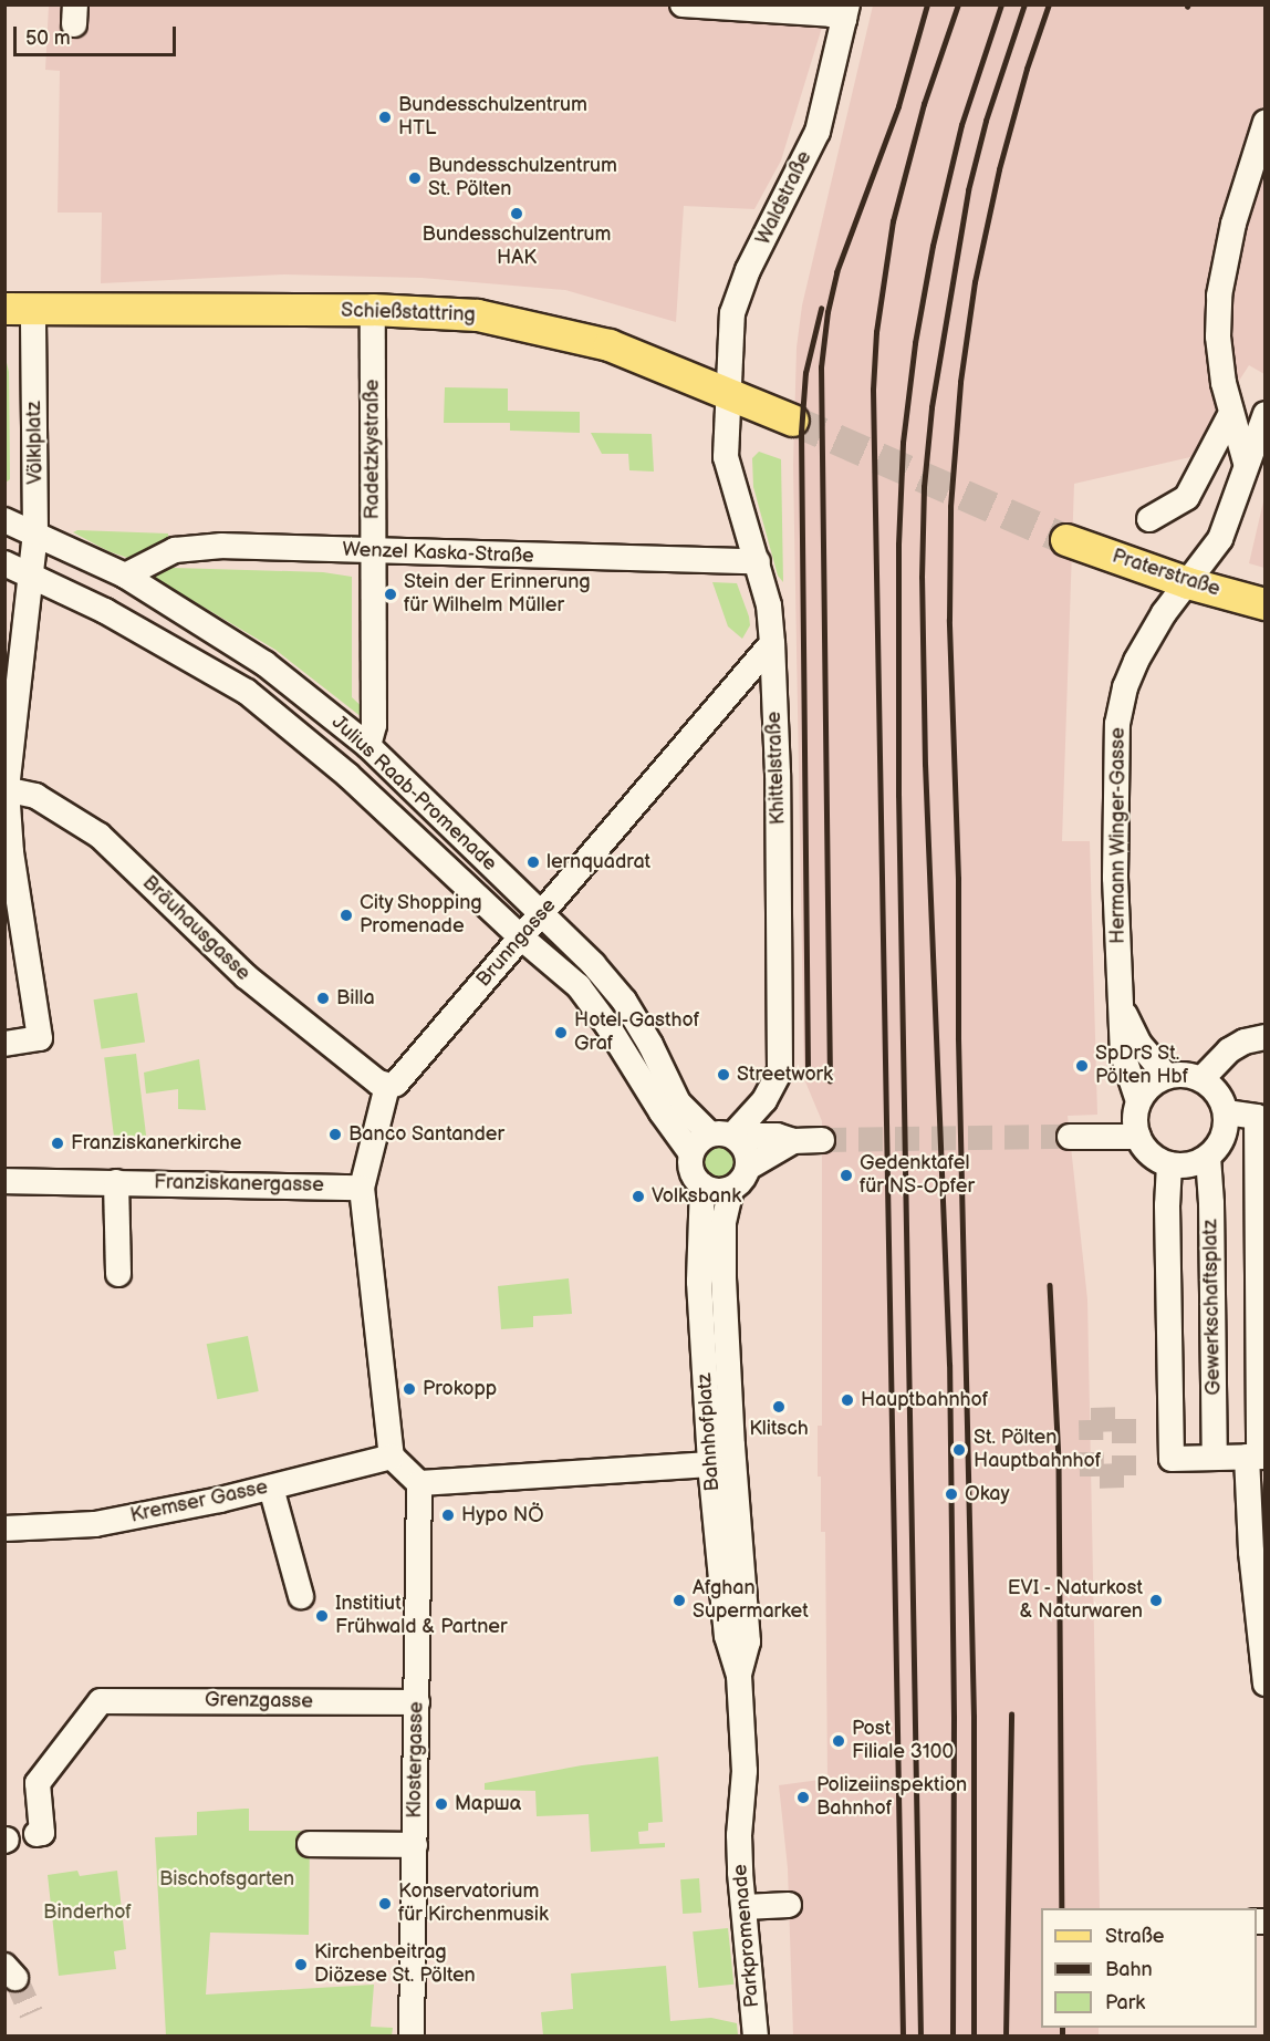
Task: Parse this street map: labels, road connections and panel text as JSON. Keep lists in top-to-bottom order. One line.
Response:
{"streets":{"main road":["Schießstattring","Praterstraße"],"street":["Waldstraße","Völklplatz","Radetzkystraße","Wenzel Kaska-Straße","Khittelstraße","Julius Raab-Promenade","Hermann Winger-Gasse","Bräuhausgasse","Brunngasse","Franziskanergasse","Gewerkschaftsplatz","Bahnhofplatz","Kremser Gasse","Grenzgasse","Klostergasse","Parkpromenade"]},"crossings":[["Waldstraße","Schießstattring"],["Waldstraße","Khittelstraße"],["Schießstattring","Völklplatz"],["Schießstattring","Radetzkystraße"],["Schießstattring","Khittelstraße"],["Völklplatz","Julius Raab-Promenade"],["Völklplatz","Bräuhausgasse"],["Radetzkystraße","Wenzel Kaska-Straße"],["Radetzkystraße","Julius Raab-Promenade"],["Wenzel Kaska-Straße","Khittelstraße"],["Wenzel Kaska-Straße","Julius Raab-Promenade"],["Praterstraße","Hermann Winger-Gasse"],["Khittelstraße","Brunngasse"],["Khittelstraße","Bahnhofplatz"],["Julius Raab-Promenade","Brunngasse"],["Hermann Winger-Gasse","Gewerkschaftsplatz"],["Bräuhausgasse","Brunngasse"],["Bahnhofplatz","Parkpromenade"],["Grenzgasse","Klostergasse"]],"parks":["Bischofsgarten","Binderhof"],"places":["Bundesschulzentrum HTL","Bundesschulzentrum St. Pölten","Bundesschulzentrum HAK","Stein der Erinnerung für Wilhelm Müller","lernquadrat","City Shopping Promenade","Billa","Hotel-Gasthof Graf","SpDrS St. Pölten Hbf","Streetwork","Banco Santander","Franziskanerkirche","Gedenktafel für NS-Opfer","Volksbank","Prokopp","Hauptbahnhof","Klitsch","St. Pölten Hauptbahnhof","Okay","Hypo NÖ","Afghan Supermarket","EVI - Naturkost & Naturwaren","Institiut Frühwald & Partner","Post Filiale 3100","Polizeiinspektion Bahnhof","Марша","Konservatorium für Kirchenmusik","Kirchenbeitrag Diözese St. Pölten"],"legend":["Straße","Bahn","Park"],"scale_bar":"50 m"}
